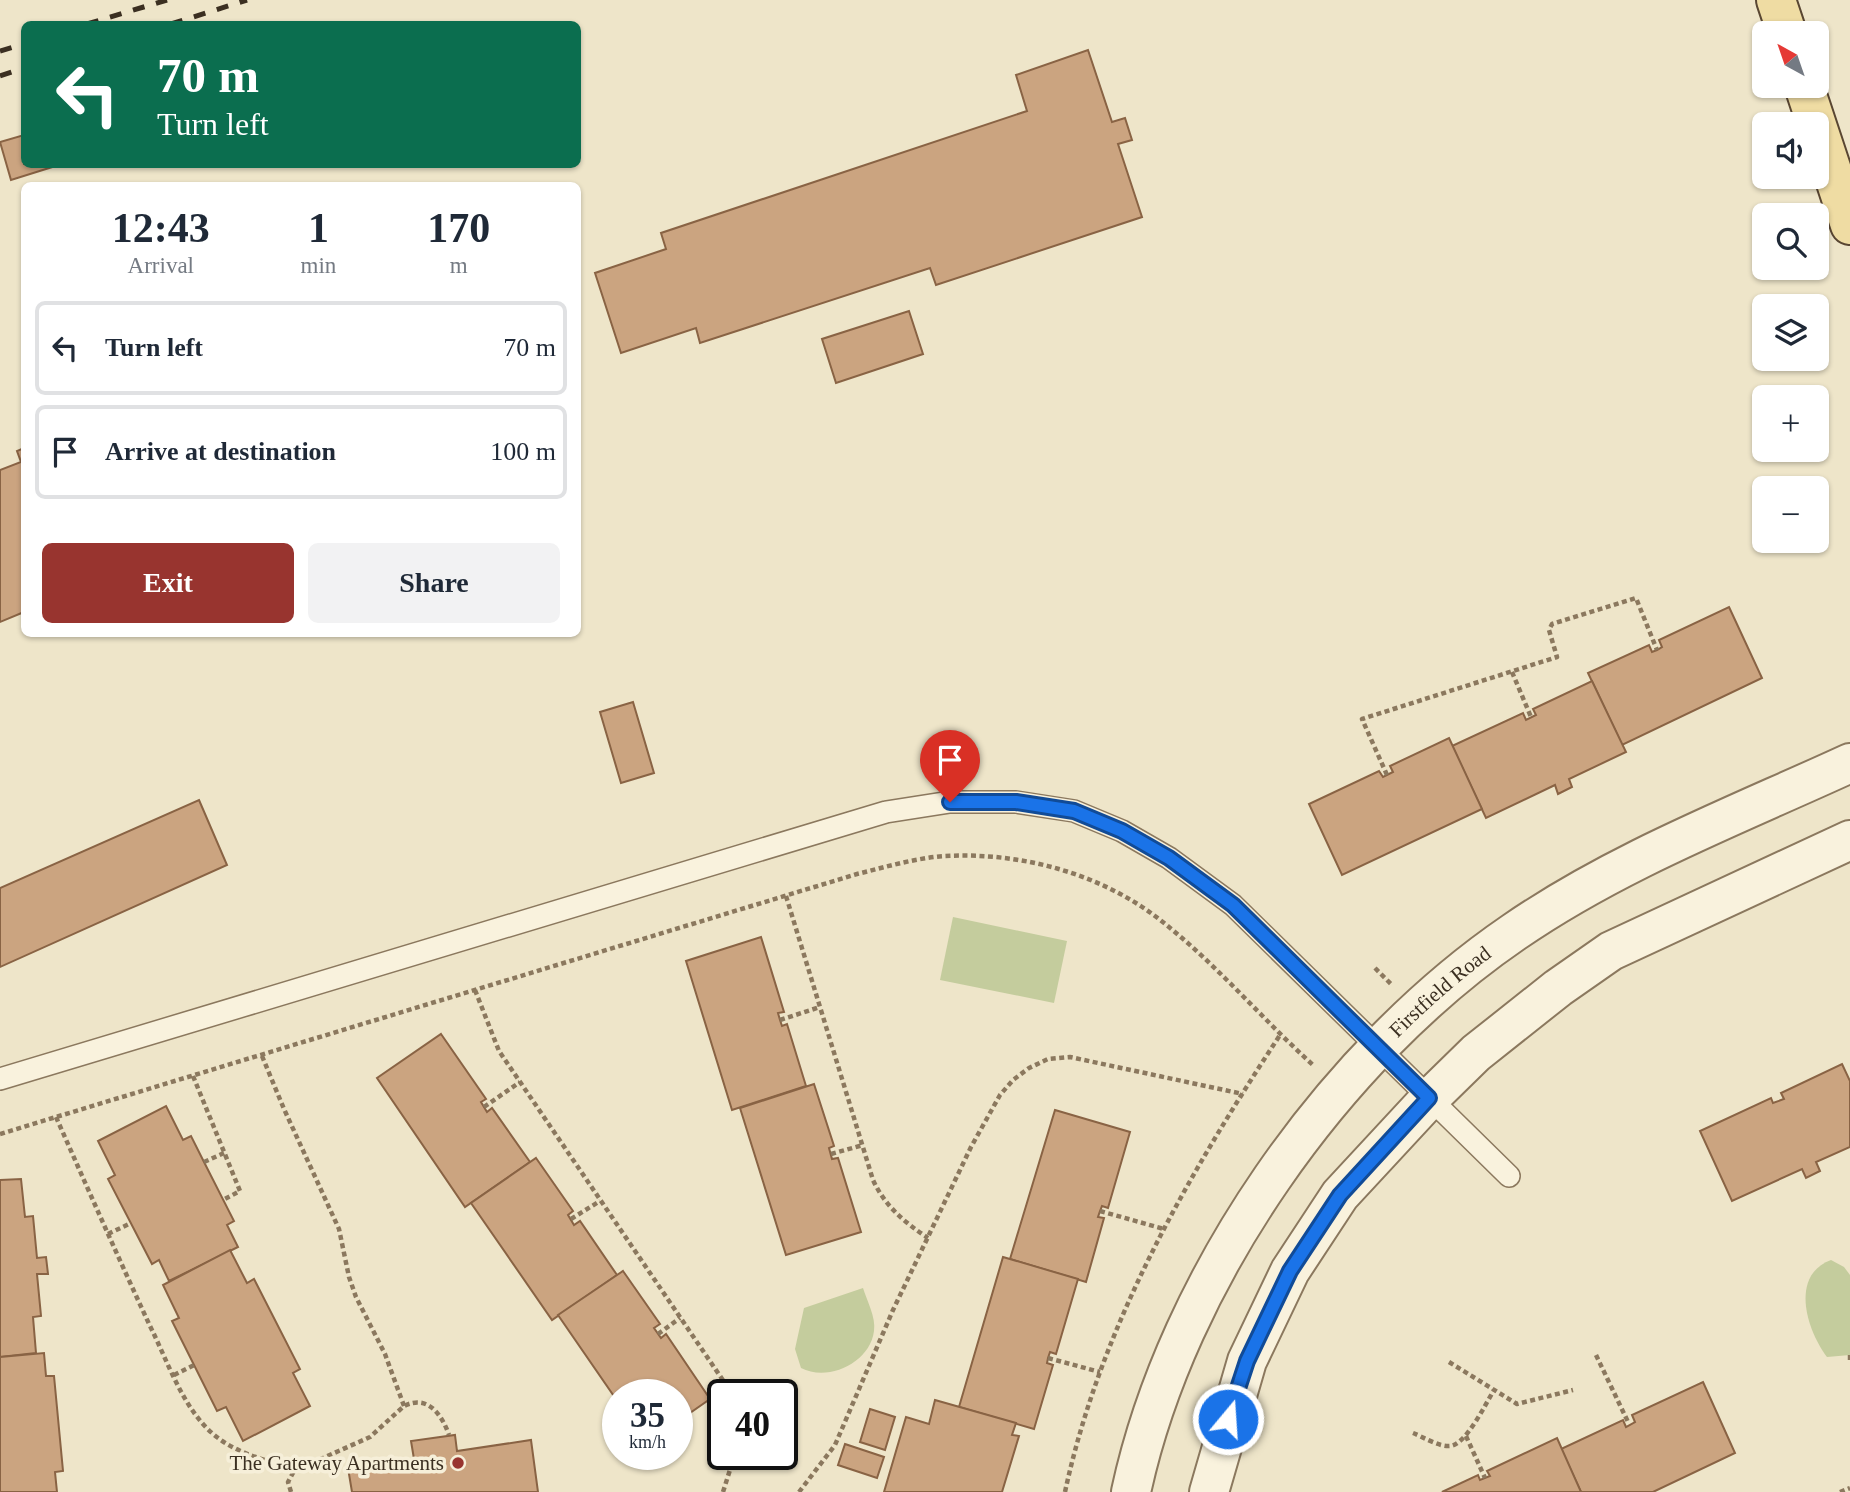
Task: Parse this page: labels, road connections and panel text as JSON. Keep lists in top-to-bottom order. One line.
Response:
{"streets":{"street":["Firstfield Road"]},"places":["The Gateway Apartments"],"north":"top left","page":{"map_buttons":["+","−"],"turn":["70 m","Turn left"],"eta":["12:43","Arrival","1","min","170","m"],"list":[{"name":"Turn left","value":"70 m"},{"name":"Arrive at destination","value":"100 m"}],"buttons":["Exit","Share"],"speed":"35 km/h","limit":"40"}}
